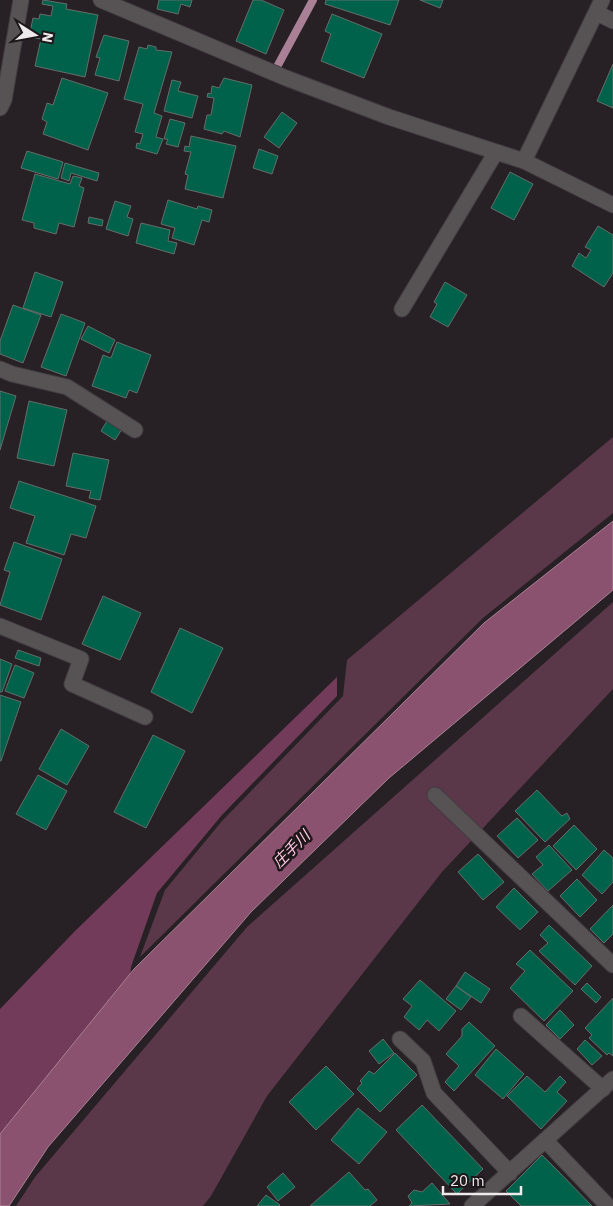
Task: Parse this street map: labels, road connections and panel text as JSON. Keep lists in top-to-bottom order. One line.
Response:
{"water":["庄手川"],"scale_bar":"20 m","north":"right"}
